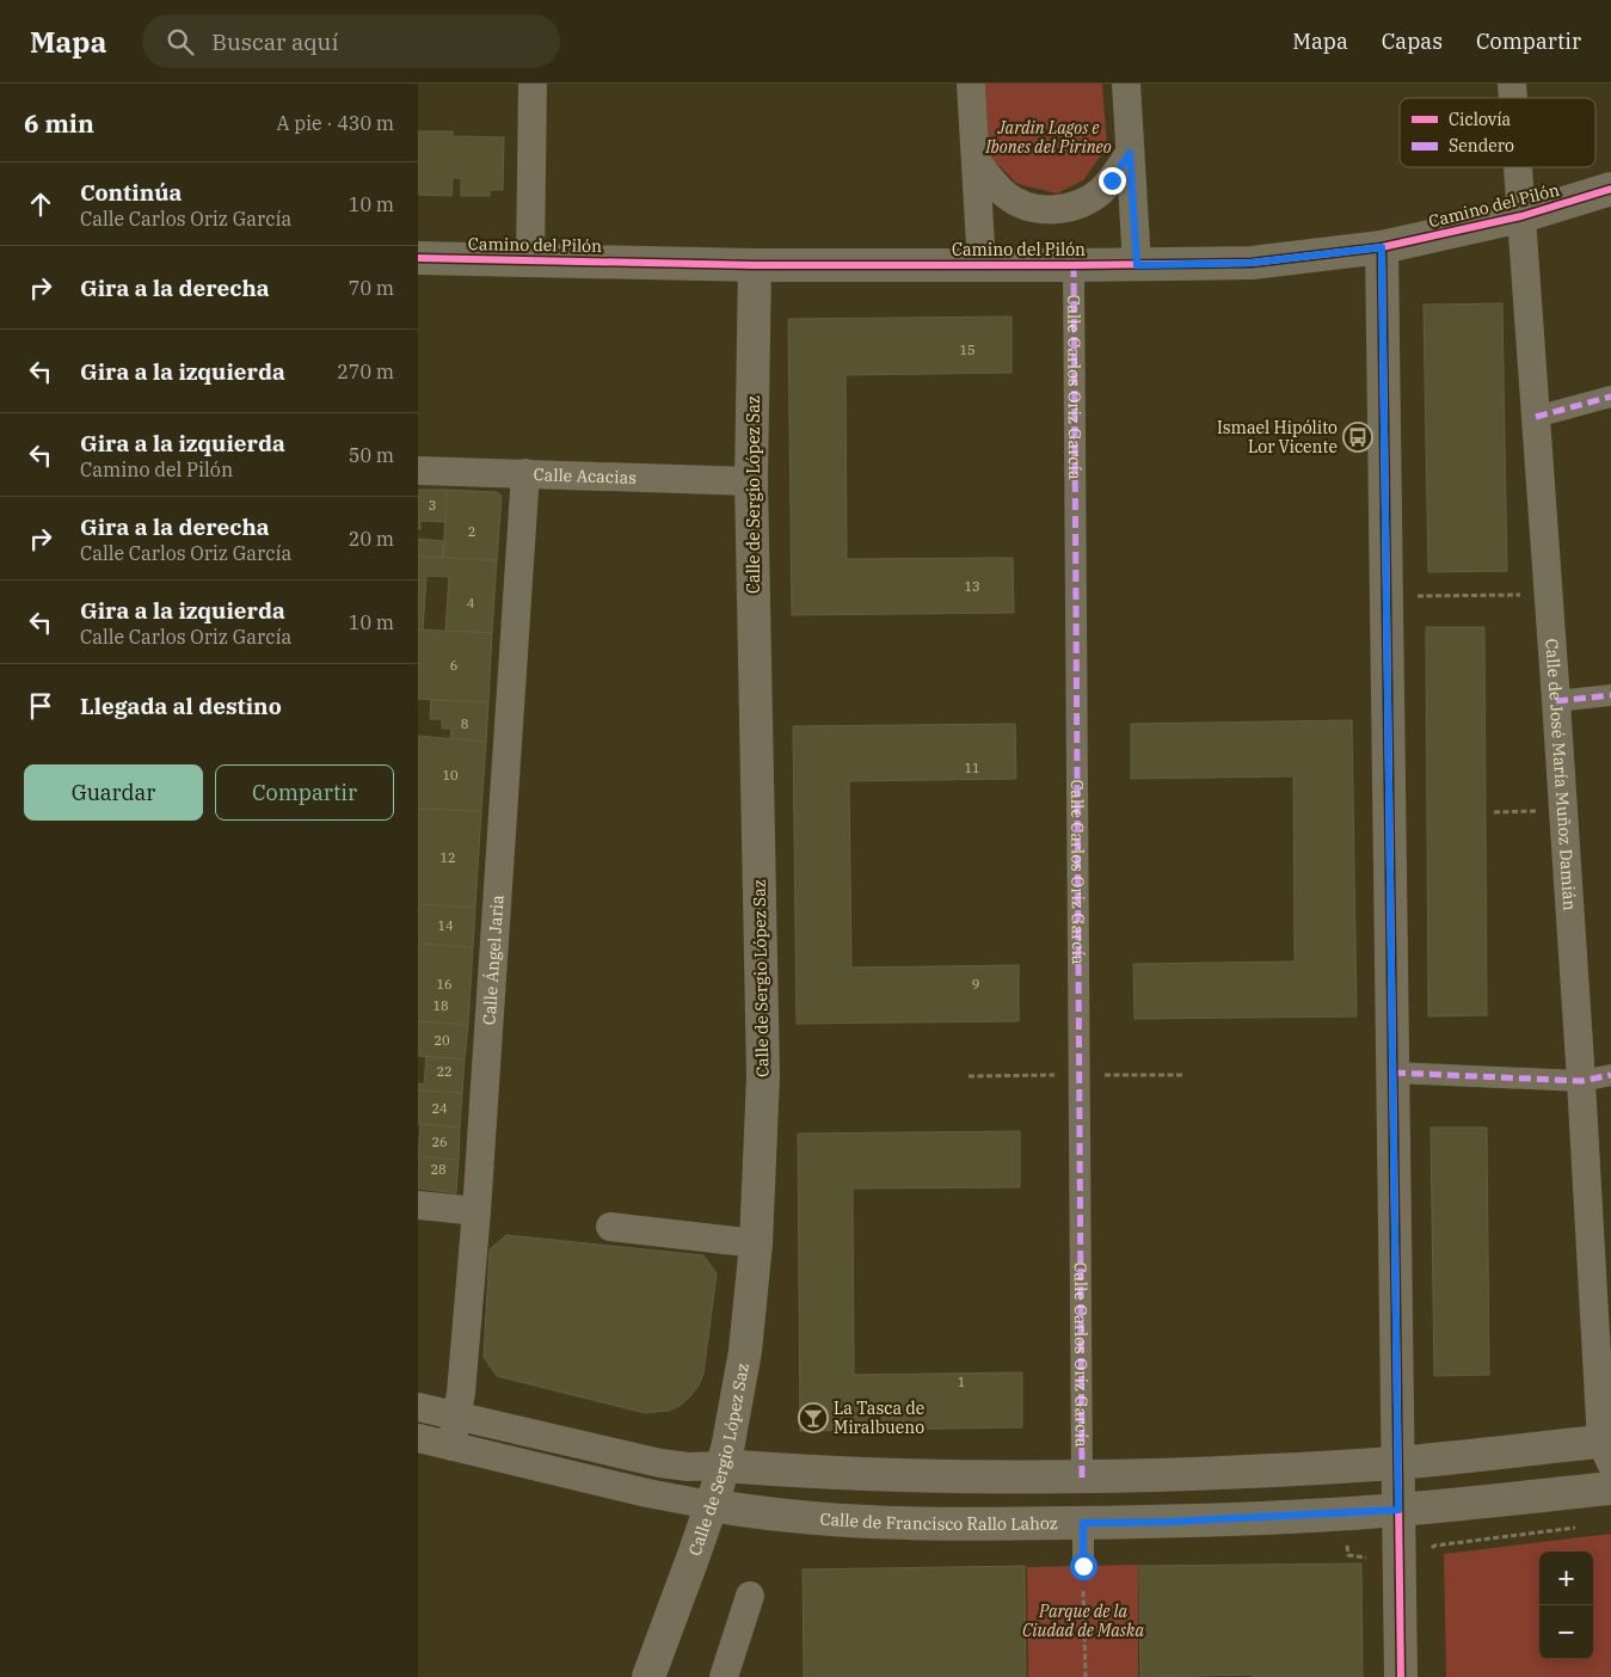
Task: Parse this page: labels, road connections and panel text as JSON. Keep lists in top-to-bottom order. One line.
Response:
{"streets":{"street":["Camino del Pilón","Calle Carlos Oriz García","Calle Acacias","Calle de Sergio López Saz","Calle de José María Muñoz Damián","Calle Ángel Jaria","Calle de Francisco Rallo Lahoz"]},"crossings":[["Camino del Pilón","Calle Carlos Oriz García"],["Camino del Pilón","Calle de Sergio López Saz"],["Camino del Pilón","Calle de José María Muñoz Damián"],["Calle Acacias","Calle de Sergio López Saz"],["Calle Acacias","Calle Ángel Jaria"],["Calle de Sergio López Saz","Calle de Francisco Rallo Lahoz"],["Calle Ángel Jaria","Calle de Francisco Rallo Lahoz"]],"parks":["Jardin Lagos e Ibones del Pirineo","Parque de la Ciudad de Maska"],"places":{"bus stop":["Ismael Hipólito Lor Vicente"],"bar":["La Tasca de Miralbueno"]},"house_numbers":["15","3","2","13","4","6","8","11","10","12","14","16","9","18","20","22","24","26","28","1"],"legend":["Ciclovía","Sendero"],"page":{"header":"Mapa","search":"Buscar aquí","nav":["Mapa","Capas","Compartir"],"heading":["6 min","A pie · 430 m"],"list":[["Continúa","Calle Carlos Oriz García","10 m"],["Gira a la derecha","70 m"],["Gira a la izquierda","270 m"],["Gira a la izquierda","Camino del Pilón","50 m"],["Gira a la derecha","Calle Carlos Oriz García","20 m"],["Gira a la izquierda","Calle Carlos Oriz García","10 m"],"Llegada al destino"],"buttons":["Guardar","Compartir"],"map_buttons":["+","−"]}}
